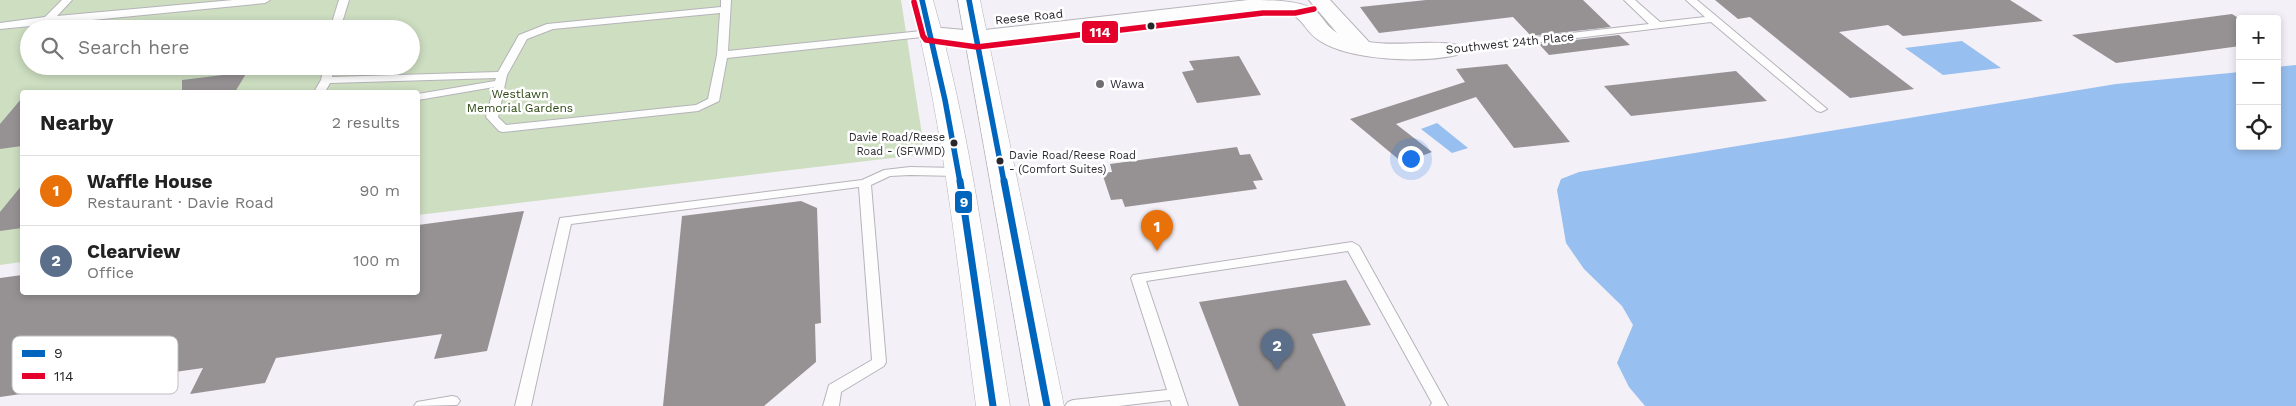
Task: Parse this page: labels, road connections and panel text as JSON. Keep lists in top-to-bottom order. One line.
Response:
{"streets":{"street":["Reese Road","Southwest 24th Place"]},"crossings":[["Reese Road","Southwest 24th Place"]],"parks":["Westlawn Memorial Gardens"],"places":["Wawa","Davie Road/Reese Road - (SFWMD)","Davie Road/Reese Road - (Comfort Suites)"],"lines":["transit line 9","transit line 114"],"legend":["9","114"],"page":{"map_buttons":["+","−"],"search":"Search here","heading":["Nearby","2 results"],"list":[{"mark":"1","name":"Waffle House","note":"Restaurant · Davie Road","value":"90 m"},{"mark":"2","name":"Clearview","note":"Office","value":"100 m"}],"pins":["1","2"]}}
